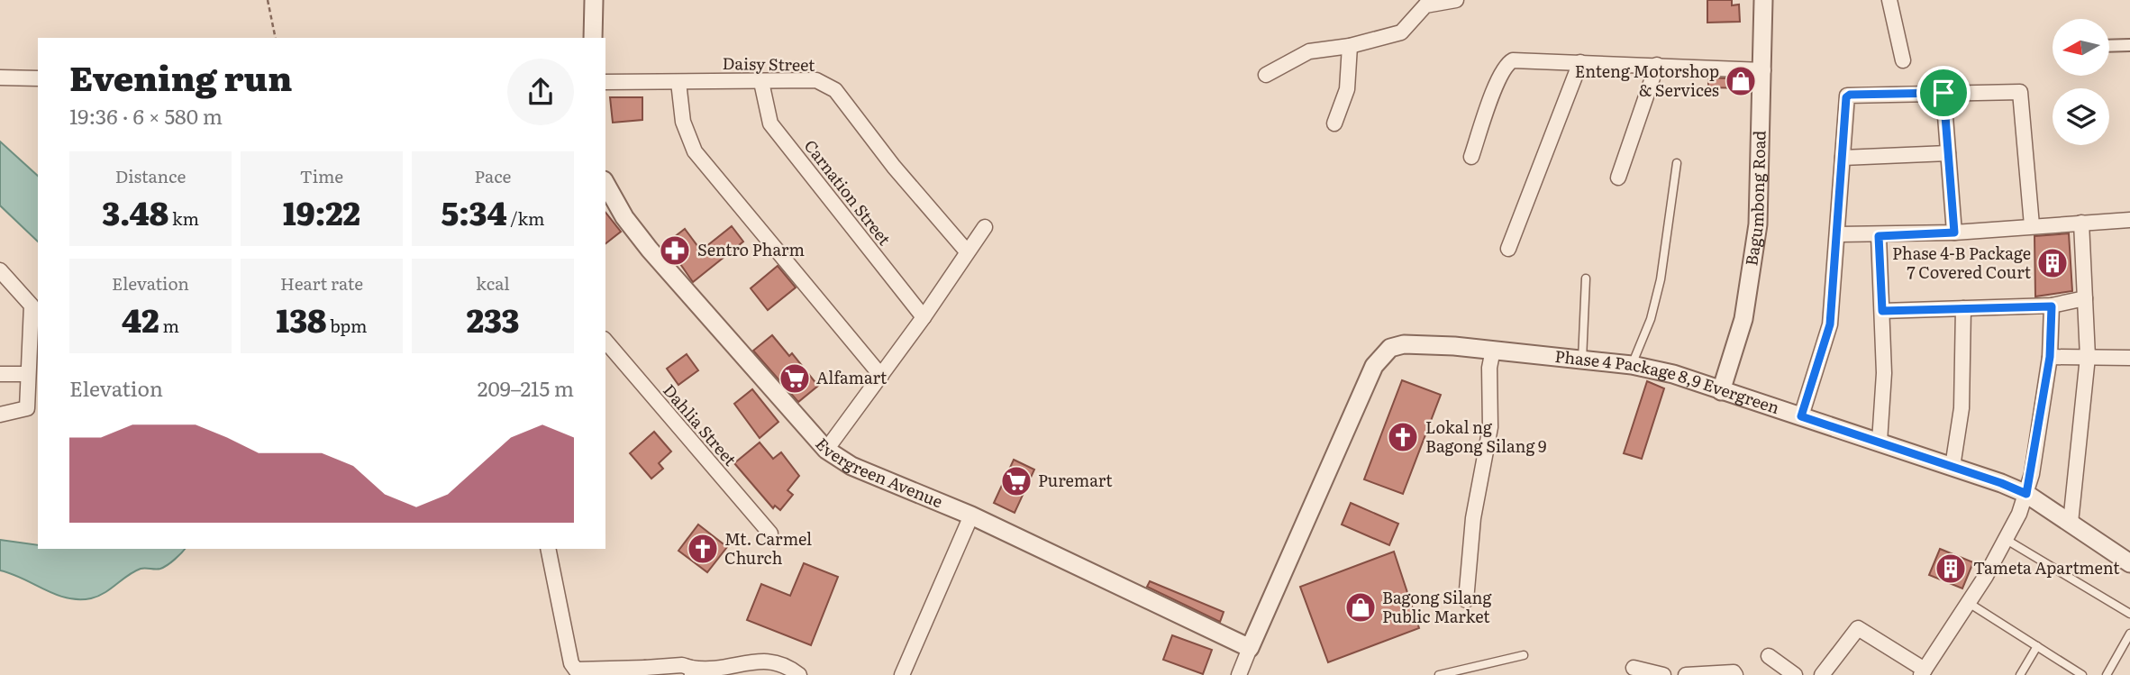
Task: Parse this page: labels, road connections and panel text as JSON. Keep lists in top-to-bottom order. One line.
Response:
{"streets":{"street":["Daisy Street","Carnation Street","Bagumbong Road","Phase 4 Package 8,9 Evergreen","Dahlia Street","Evergreen Avenue"]},"crossings":[["Daisy Street","Carnation Street"],["Bagumbong Road","Phase 4 Package 8,9 Evergreen"],["Phase 4 Package 8,9 Evergreen","Evergreen Avenue"]],"places":{"shop":["Enteng Motorshop & Services","Bagong Silang Public Market"],"pharmacy":["Sentro Pharm"],"building":["Phase 4-B Package 7 Covered Court","Tameta Apartment"],"supermarket":["Alfamart","Puremart"],"church":["Lokal ng Bagong Silang 9","Mt. Carmel Church"]},"north":"left","page":{"heading":["Evening run","19:36 · 6 × 580 m"],"stats":[["Distance","3.48 km"],["Time","19:22"],["Pace","5:34 /km"],["Elevation","42 m"],["Heart rate","138 bpm"],["kcal","233"]],"chart":["Elevation","209–215 m"]}}
